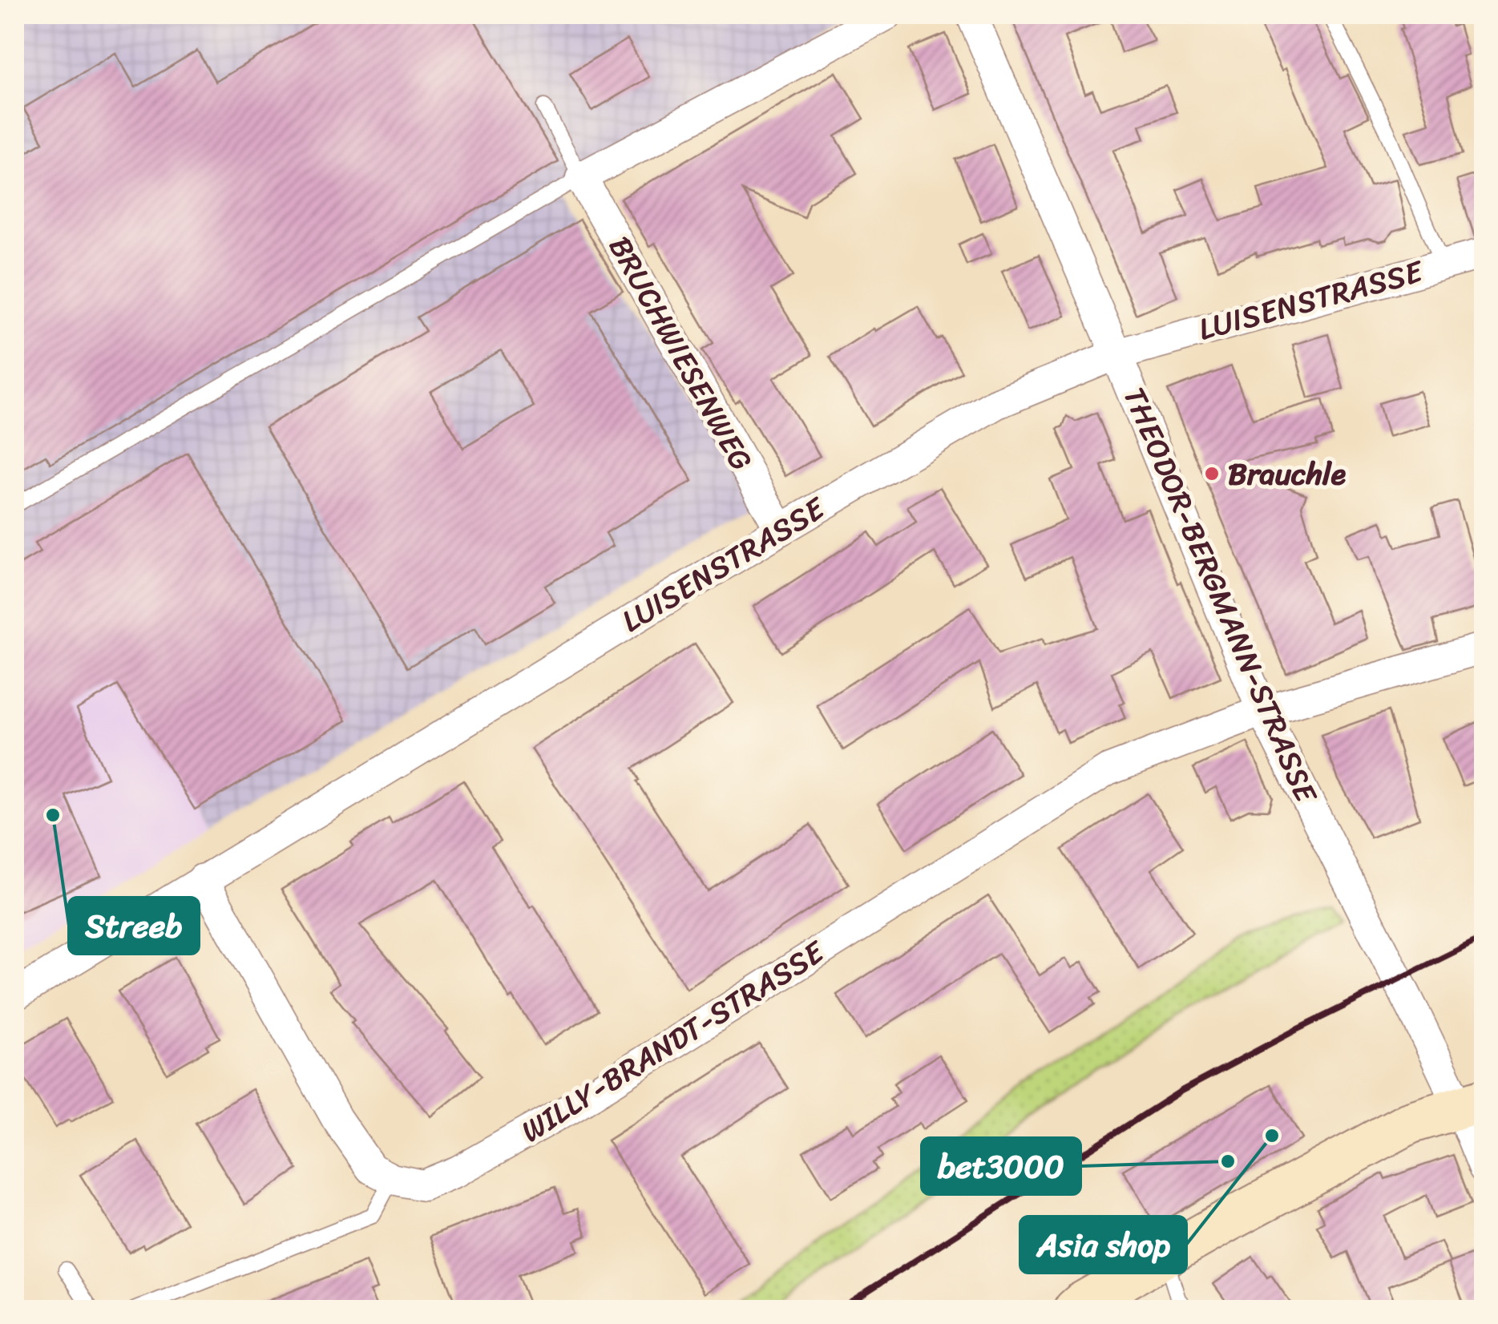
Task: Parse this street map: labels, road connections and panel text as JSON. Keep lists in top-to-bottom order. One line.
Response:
{"streets":{"street":["LUISENSTRASSE","BRUCHWIESENWEG","THEODOR-BERGMANN-STRASSE","WILLY-BRANDT-STRASSE"]},"crossings":[["LUISENSTRASSE","BRUCHWIESENWEG"],["LUISENSTRASSE","THEODOR-BERGMANN-STRASSE"],["THEODOR-BERGMANN-STRASSE","WILLY-BRANDT-STRASSE"]],"places":["Brauchle","Streeb","Asia shop","bet3000"]}
